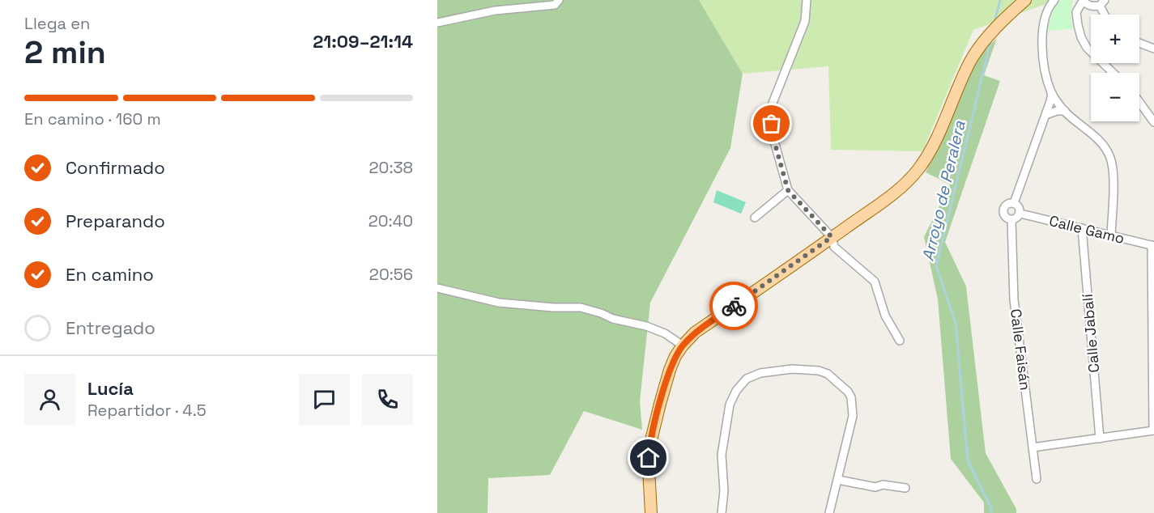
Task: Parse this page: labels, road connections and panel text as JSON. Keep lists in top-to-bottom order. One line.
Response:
{"streets":{"street":["Calle Gamo","Calle Jabalí","Calle Faisán"]},"crossings":[["Calle Gamo","Calle Jabalí"],["Calle Gamo","Calle Faisán"]],"water":["Arroyo de Peralera"],"page":{"heading":["2 min","Llega en","21:09–21:14"],"panel":["Lucía","Repartidor · 4.5"],"map_buttons":["+","−"],"bar":"En camino · 160 m","list":[["Confirmado","20:38"],["Preparando","20:40"],["En camino","20:56"],"Entregado"]}}
